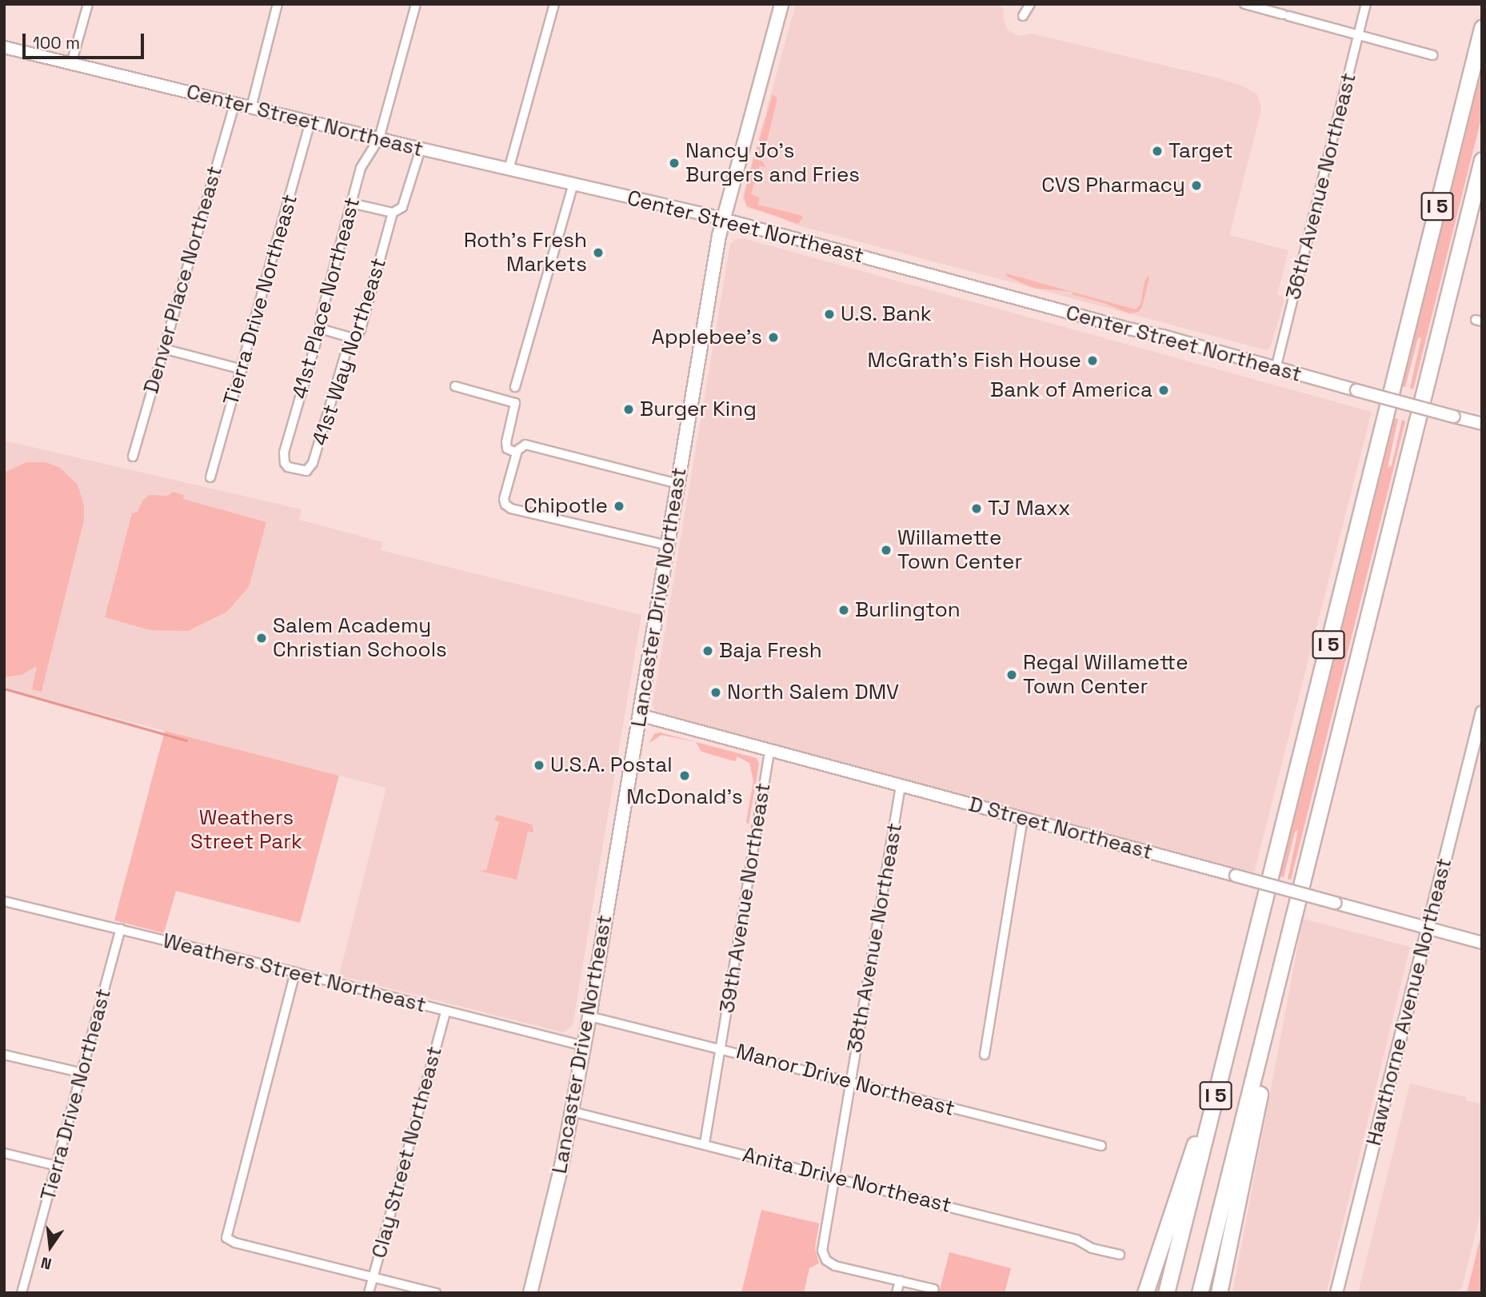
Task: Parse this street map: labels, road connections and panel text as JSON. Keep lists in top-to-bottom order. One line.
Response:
{"streets":{"highway":["I 5"],"main road":["Center Street Northeast","Lancaster Drive Northeast","D Street Northeast","Hawthorne Avenue Northeast"],"street":["36th Avenue Northeast","Denver Place Northeast","41st Place Northeast","Tierra Drive Northeast","41st Way Northeast","39th Avenue Northeast","38th Avenue Northeast","Weathers Street Northeast","Manor Drive Northeast","Clay Street Northeast","Anita Drive Northeast"]},"crossings":[["Center Street Northeast","36th Avenue Northeast"],["Center Street Northeast","Denver Place Northeast"],["Center Street Northeast","41st Place Northeast"],["Center Street Northeast","Tierra Drive Northeast"],["Center Street Northeast","41st Way Northeast"],["Center Street Northeast","Lancaster Drive Northeast"],["41st Place Northeast","41st Way Northeast"],["Tierra Drive Northeast","Weathers Street Northeast"],["Lancaster Drive Northeast","D Street Northeast"],["Lancaster Drive Northeast","Weathers Street Northeast"],["Lancaster Drive Northeast","Manor Drive Northeast"],["Lancaster Drive Northeast","Anita Drive Northeast"],["D Street Northeast","39th Avenue Northeast"],["D Street Northeast","38th Avenue Northeast"],["D Street Northeast","Hawthorne Avenue Northeast"],["39th Avenue Northeast","Manor Drive Northeast"],["39th Avenue Northeast","Anita Drive Northeast"],["38th Avenue Northeast","Manor Drive Northeast"],["38th Avenue Northeast","Anita Drive Northeast"],["Weathers Street Northeast","Clay Street Northeast"]],"parks":["Weathers Street Park"],"places":["Target","Nancy Jo's Burgers and Fries","CVS Pharmacy","Roth's Fresh Markets","U.S. Bank","Applebee's","McGrath's Fish House","Bank of America","Burger King","Chipotle","TJ Maxx","Willamette Town Center","Burlington","Salem Academy Christian Schools","Baja Fresh","Regal Willamette Town Center","North Salem DMV","U.S.A. Postal","McDonald's"],"scale_bar":"100 m","north":"bottom"}
